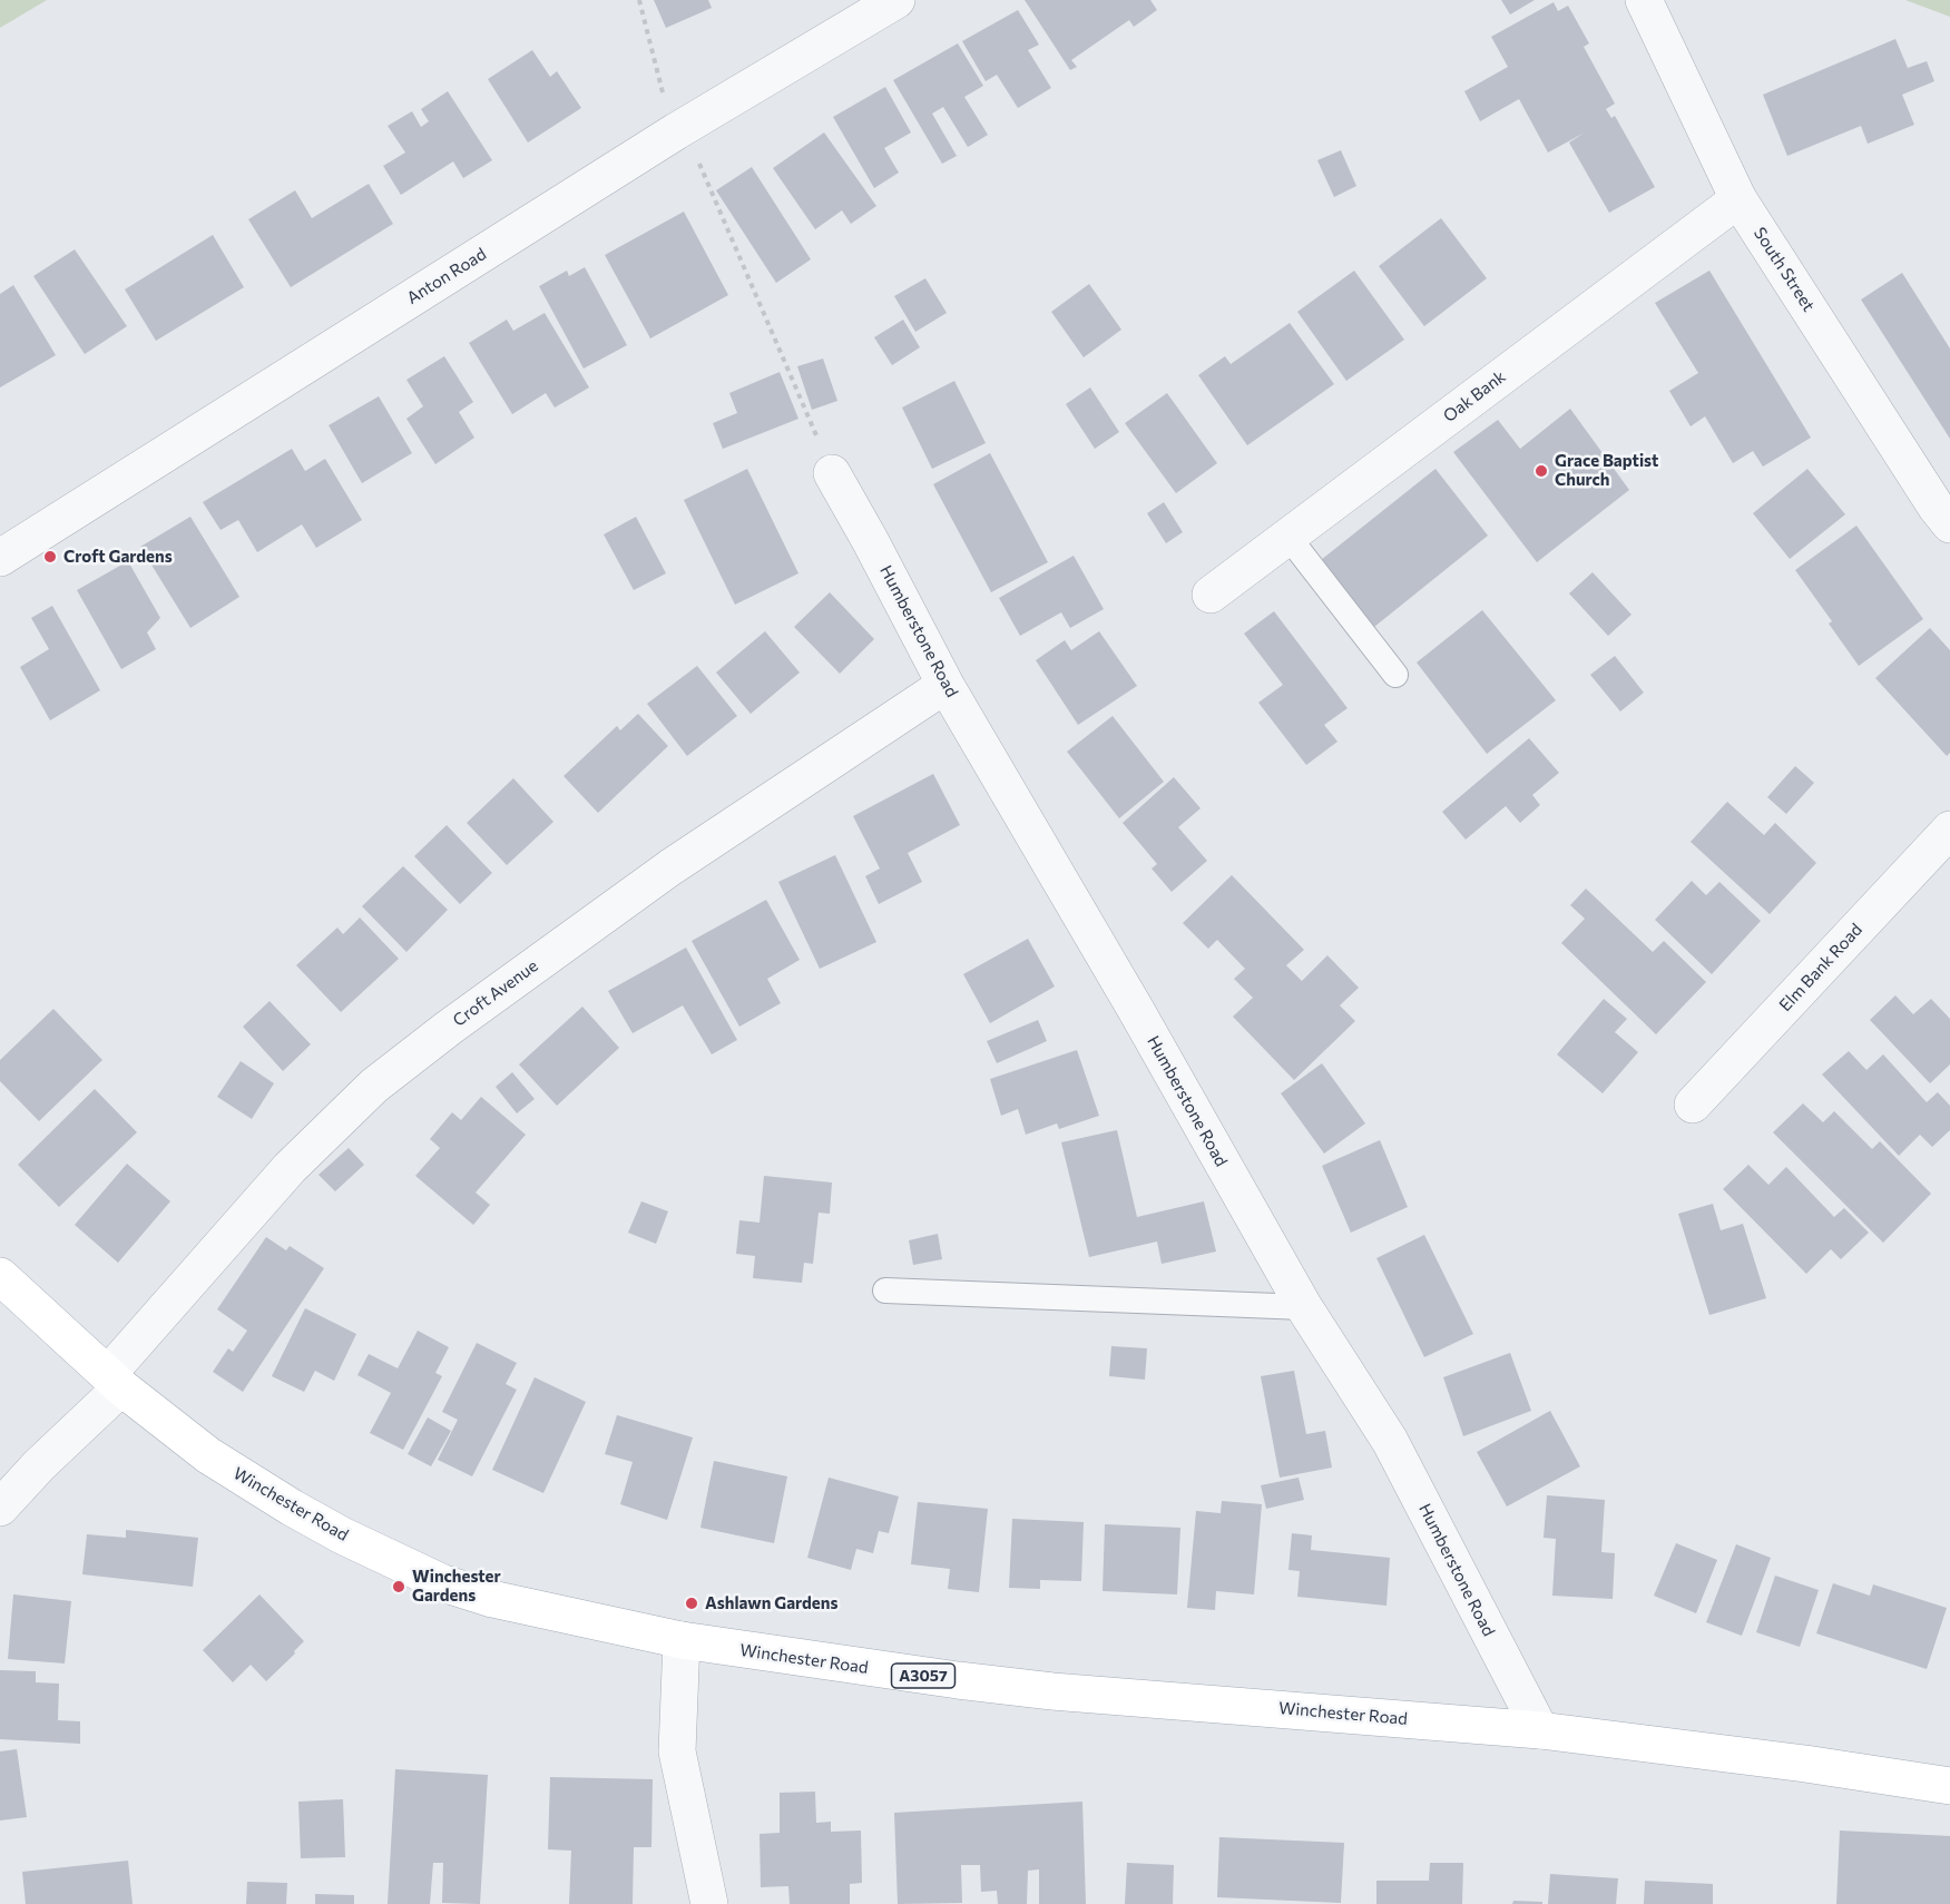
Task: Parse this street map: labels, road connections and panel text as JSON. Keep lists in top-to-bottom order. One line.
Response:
{"streets":{"main road":["Winchester Road","A3057"],"street":["South Street","Anton Road","Oak Bank","Humberstone Road","Elm Bank Road","Croft Avenue"]},"crossings":[["South Street","Oak Bank"],["Humberstone Road","Croft Avenue"],["Humberstone Road","Winchester Road"],["Croft Avenue","Winchester Road"]],"places":["Grace Baptist Church","Croft Gardens","Winchester Gardens","Ashlawn Gardens"]}
